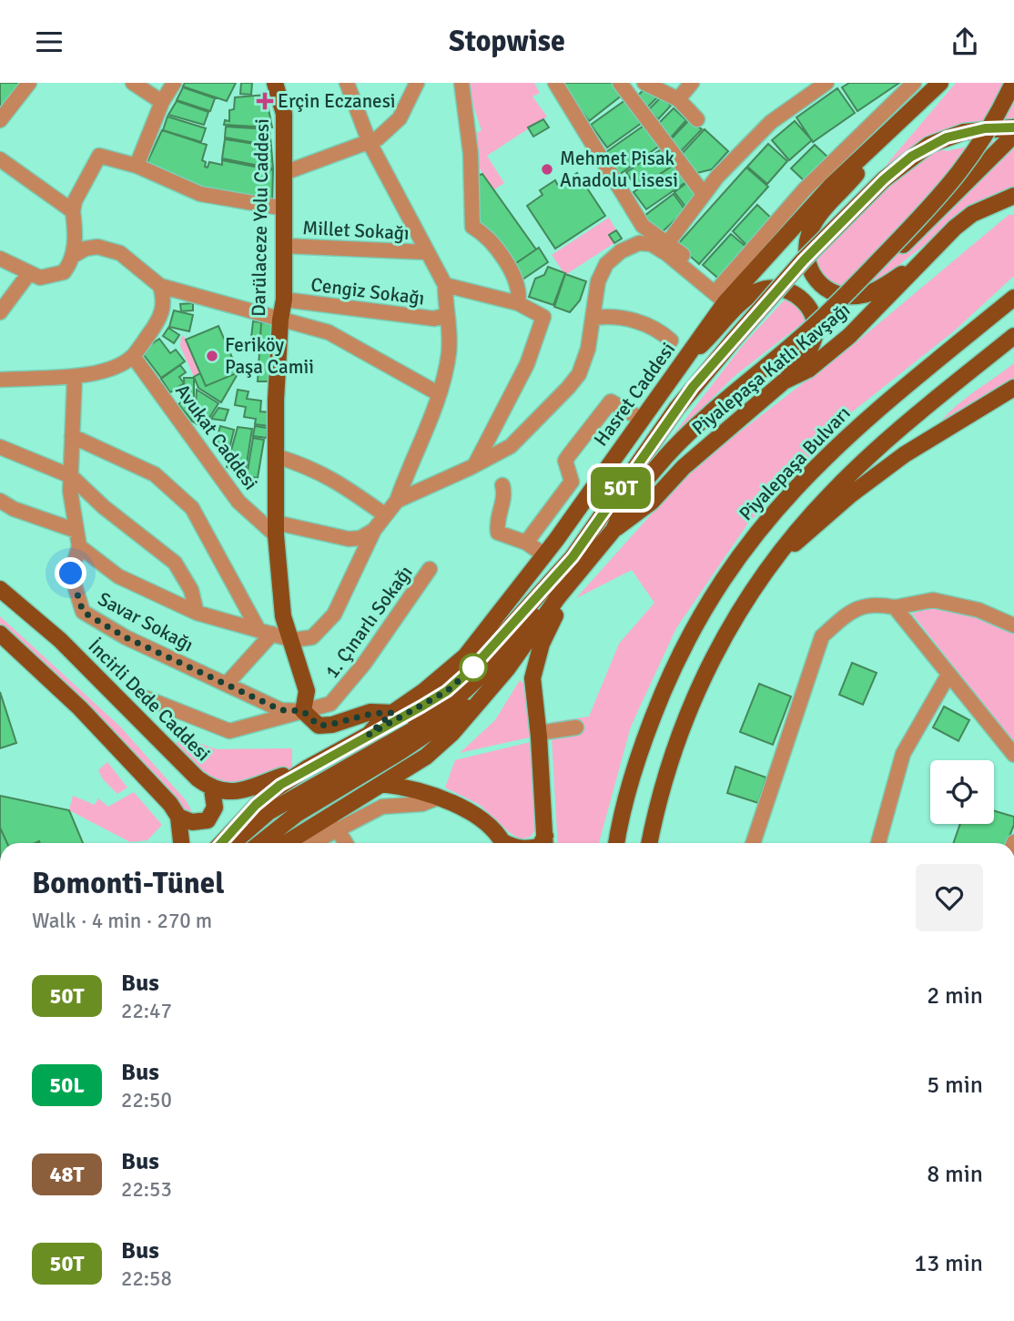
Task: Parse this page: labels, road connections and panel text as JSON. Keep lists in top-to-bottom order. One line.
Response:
{"streets":{"main road":["Darülaceze Yolu Caddesi","Piyalepaşa Katlı Kavşağı","Hasret Caddesi","Piyalepaşa Bulvarı","İncirli Dede Caddesi"],"street":["Millet Sokağı","Cengiz Sokağı","Avukat Caddesi","Savar Sokağı","1. Çınarlı Sokağı"]},"crossings":[["Darülaceze Yolu Caddesi","Millet Sokağı"],["Darülaceze Yolu Caddesi","Cengiz Sokağı"],["Darülaceze Yolu Caddesi","Avukat Caddesi"],["Darülaceze Yolu Caddesi","Savar Sokağı"],["Darülaceze Yolu Caddesi","1. Çınarlı Sokağı"],["Savar Sokağı","1. Çınarlı Sokağı"]],"places":{"health":["Erçin Eczanesi"],"other":["Mehmet Pisak Anadolu Lisesi","Feriköy Paşa Camii"]},"lines":["bus line 50T"],"page":{"header":"Stopwise","on_map":"50T","heading":["Bomonti-Tünel","Walk · 4 min · 270 m"],"list":[{"mark":"50T","name":"Bus","note":"22:47","value":"2 min"},{"mark":"50L","name":"Bus","note":"22:50","value":"5 min"},{"mark":"48T","name":"Bus","note":"22:53","value":"8 min"},{"mark":"50T","name":"Bus","note":"22:58","value":"13 min"}]}}
